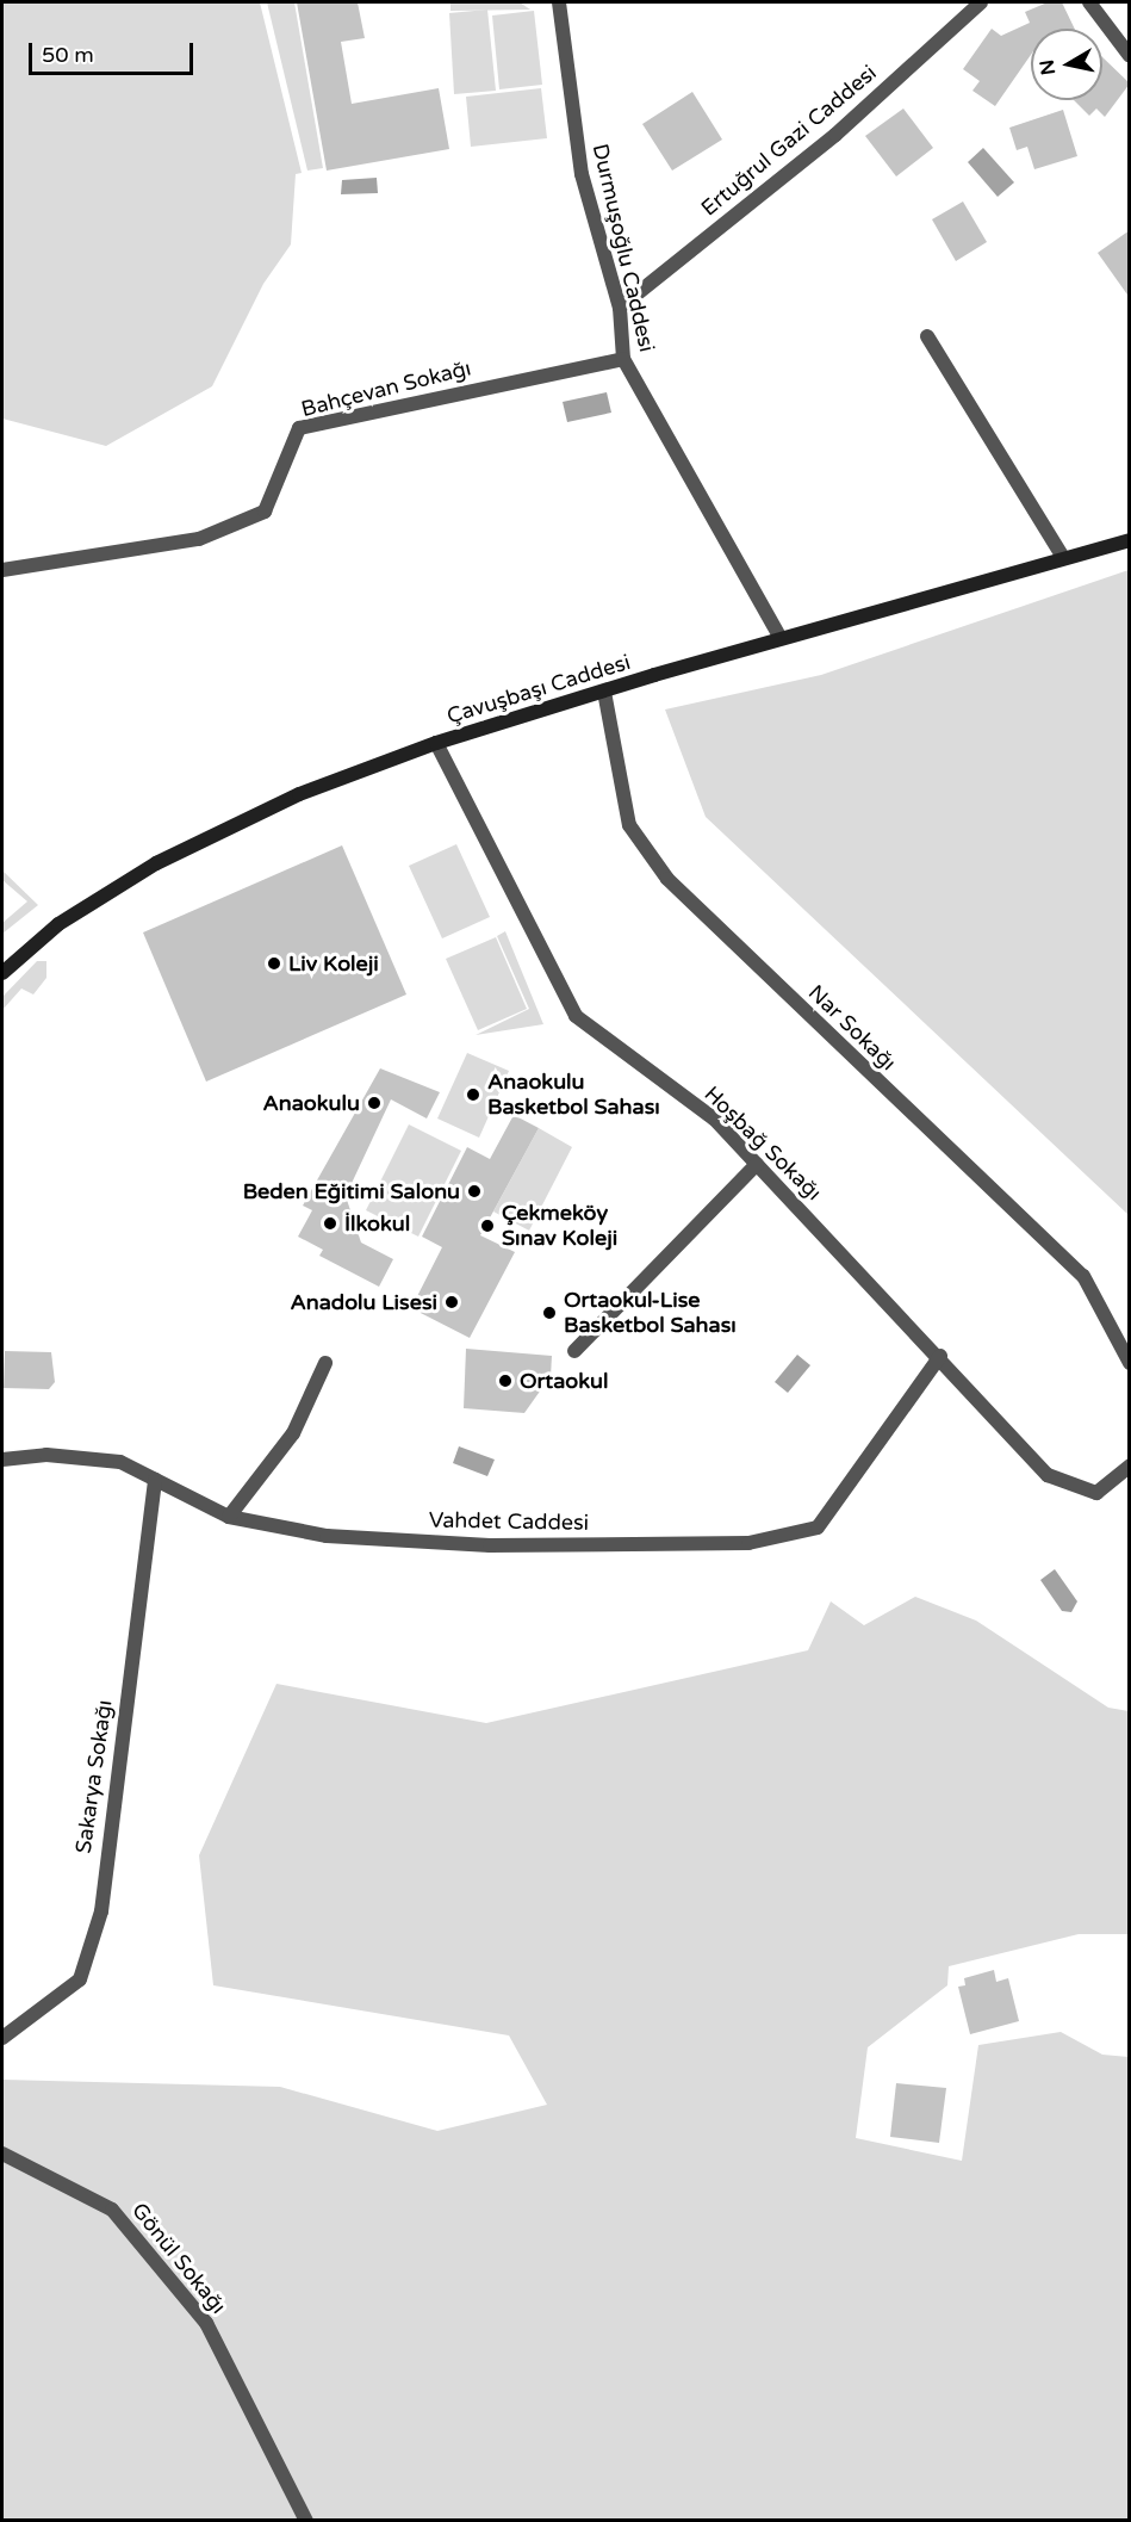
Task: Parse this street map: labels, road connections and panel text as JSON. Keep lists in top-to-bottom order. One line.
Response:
{"streets":{"main road":["Çavuşbaşı Caddesi"],"street":["Ertuğrul Gazi Caddesi","Durmuşoğlu Caddesi","Bahçevan Sokağı","Nar Sokağı","Hoşbağ Sokağı","Vahdet Caddesi","Sakarya Sokağı","Gönül Sokağı"]},"crossings":[["Ertuğrul Gazi Caddesi","Durmuşoğlu Caddesi"],["Durmuşoğlu Caddesi","Bahçevan Sokağı"],["Durmuşoğlu Caddesi","Çavuşbaşı Caddesi"],["Çavuşbaşı Caddesi","Nar Sokağı"],["Çavuşbaşı Caddesi","Hoşbağ Sokağı"],["Hoşbağ Sokağı","Vahdet Caddesi"],["Vahdet Caddesi","Sakarya Sokağı"]],"places":["Liv Koleji","Anaokulu Basketbol Sahası","Anaokulu","Beden Eğitimi Salonu","İlkokul","Çekmeköy Sınav Koleji","Anadolu Lisesi","Ortaokul-Lise Basketbol Sahası","Ortaokul"],"scale_bar":"50 m","north":"left"}
